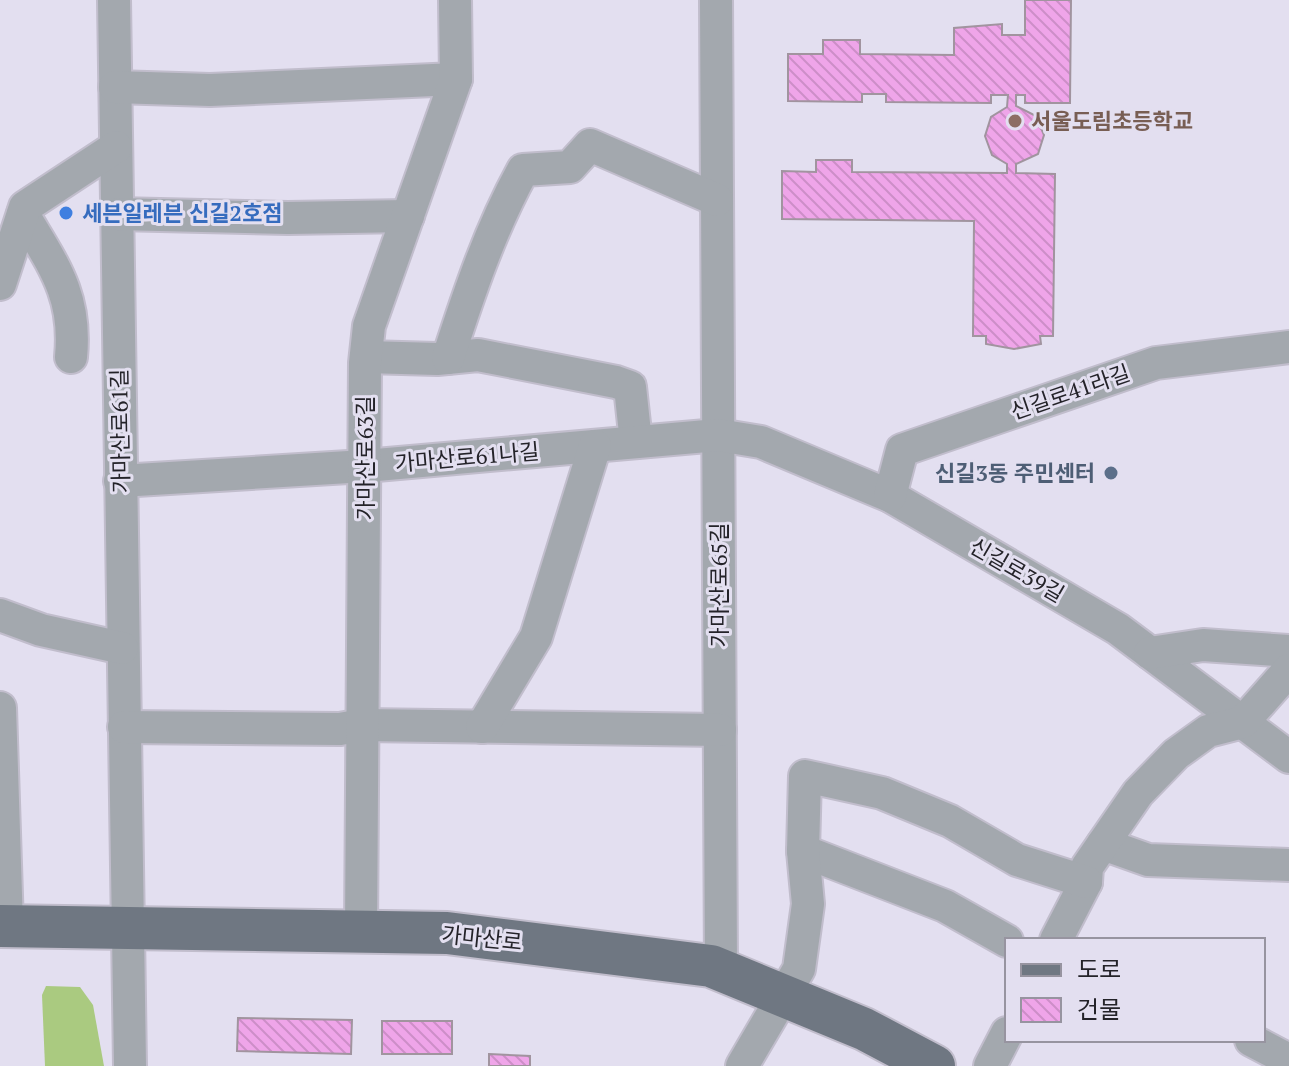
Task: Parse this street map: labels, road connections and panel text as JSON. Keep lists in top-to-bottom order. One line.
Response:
{"streets":{"main road":["가마산로"],"street":["신길로41라길","가마산로61길","가마산로61나길","가마산로63길","신길로39길","가마산로65길"]},"crossings":[["신길로41라길","신길로39길"],["가마산로61길","가마산로61나길"],["가마산로61길","가마산로"],["가마산로61나길","가마산로63길"],["가마산로61나길","신길로39길"],["가마산로61나길","가마산로65길"],["가마산로63길","가마산로"],["신길로39길","가마산로65길"],["가마산로65길","가마산로"]],"places":["서울도림초등학교","세븐일레븐 신길2호점","신길3동 주민센터"],"legend":["도로","건물"]}
